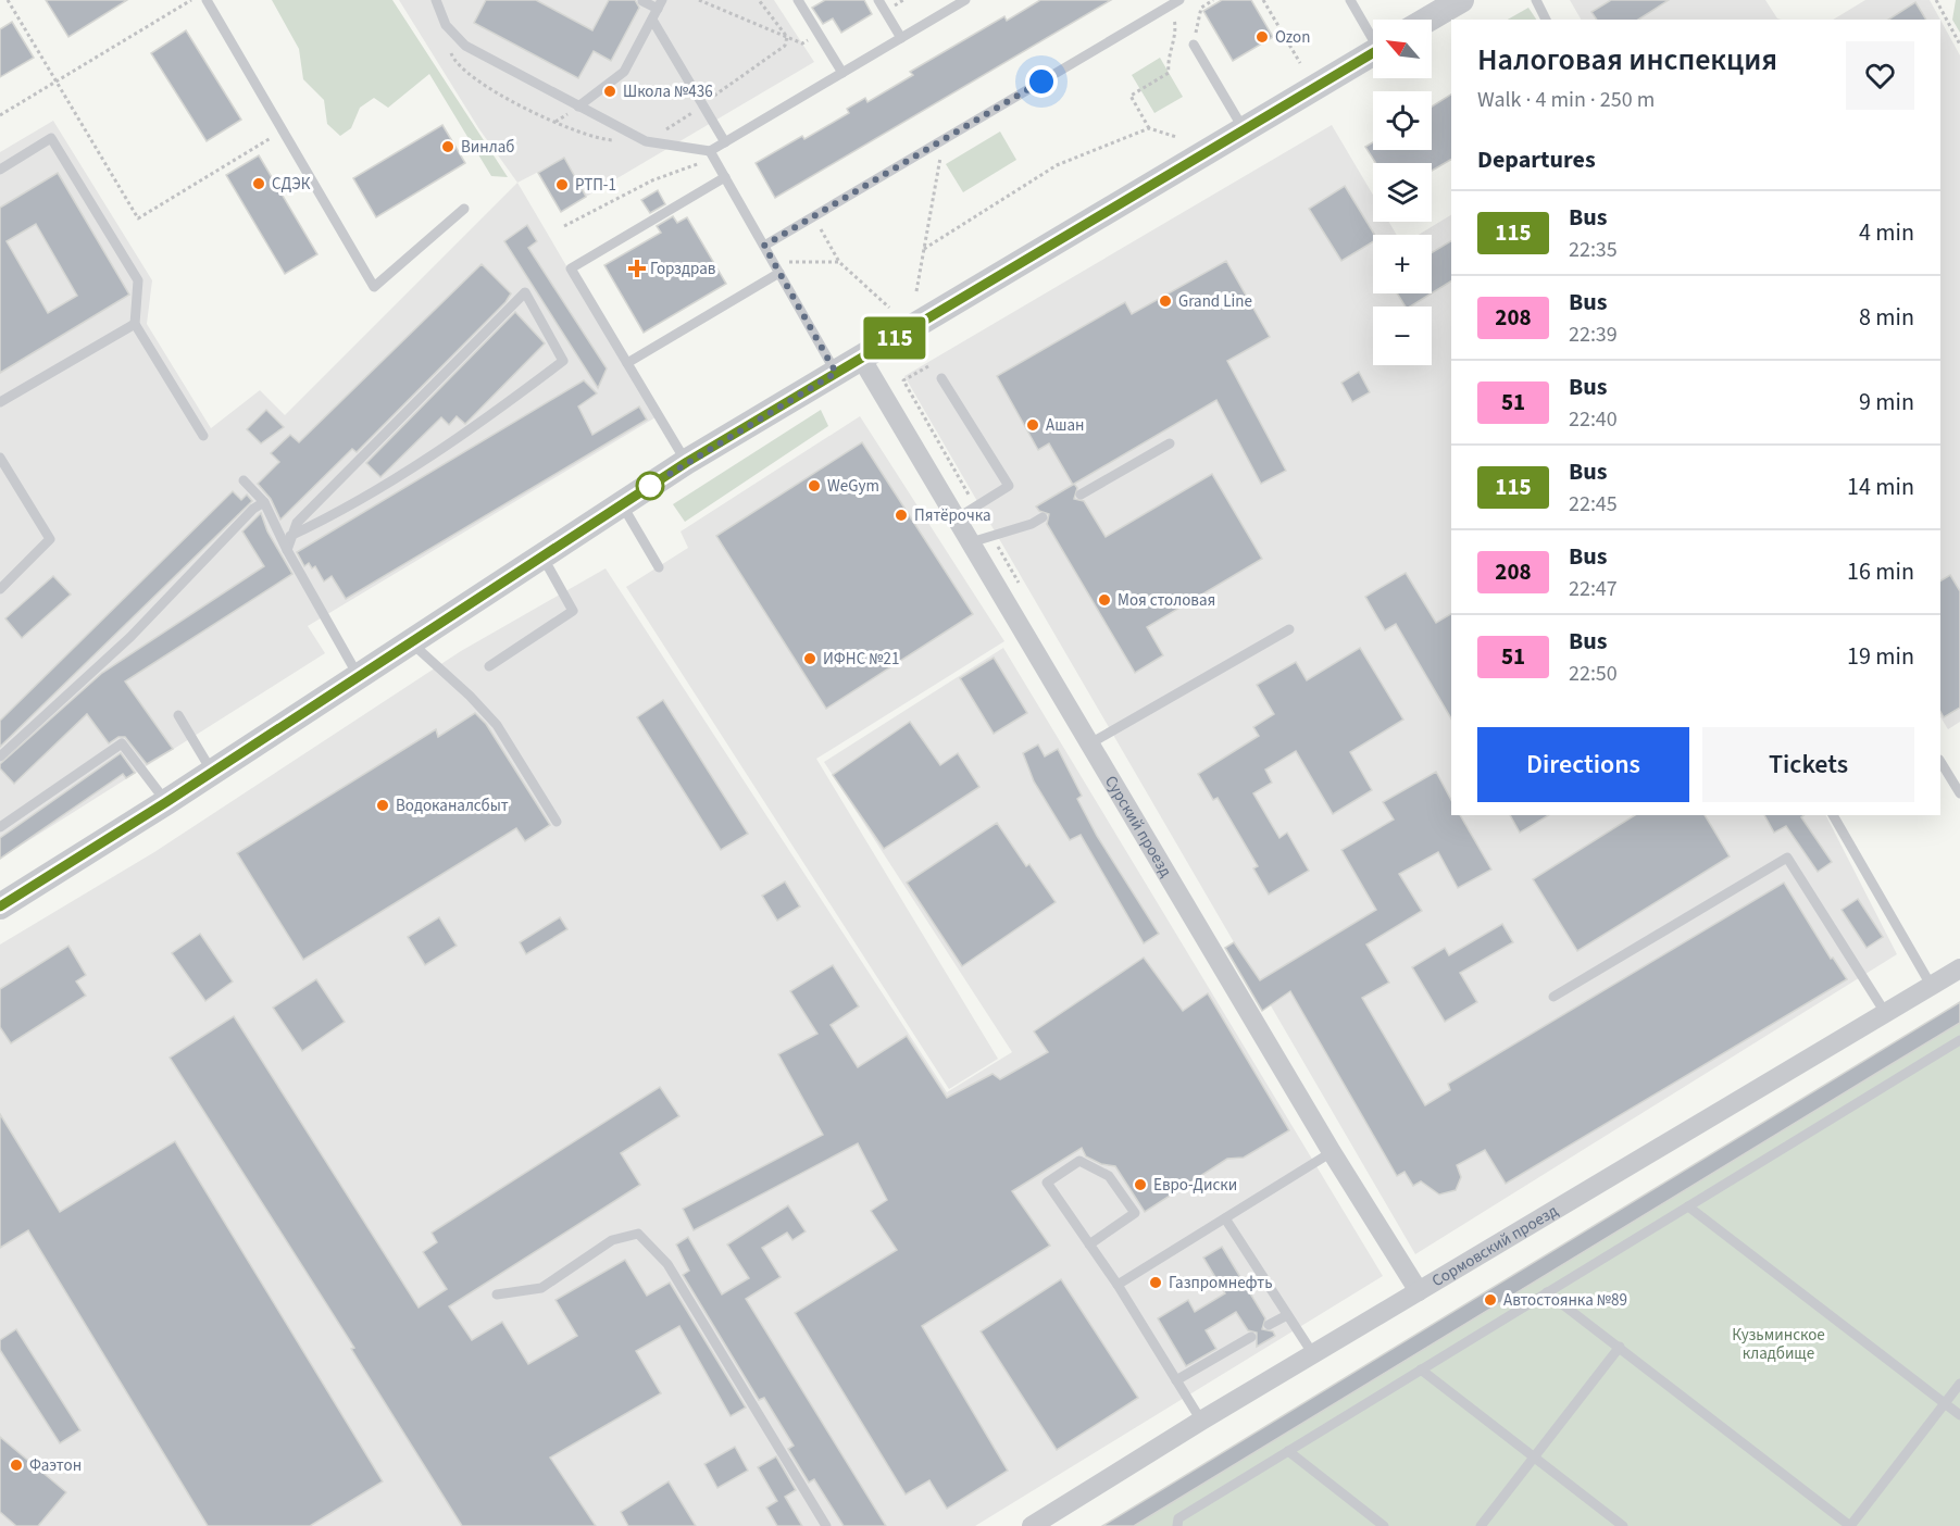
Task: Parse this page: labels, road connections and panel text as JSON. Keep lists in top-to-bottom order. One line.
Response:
{"streets":{"street":["Сурский проезд","Сормовский проезд"]},"crossings":[["Сурский проезд","Сормовский проезд"]],"parks":["Кузьминское кладбище"],"places":{"other":["Ozon","Школа №436","Винлаб","СДЭК","РТП-1","Grand Line","Ашан","WeGym","Пятёрочка","Моя столовая","ИФНС №21","Водоканалсбыт","Евро-Диски","Газпромнефть","Автостоянка №89","Фаэтон"],"health":["Горздрав"]},"lines":["bus line 115"],"north":"top left","page":{"on_map":"115","map_buttons":["+","−"],"heading":[["Налоговая инспекция","Walk · 4 min · 250 m"],"Departures"],"list":[{"mark":"115","name":"Bus","note":"22:35","value":"4 min"},{"mark":"208","name":"Bus","note":"22:39","value":"8 min"},{"mark":"51","name":"Bus","note":"22:40","value":"9 min"},{"mark":"115","name":"Bus","note":"22:45","value":"14 min"},{"mark":"208","name":"Bus","note":"22:47","value":"16 min"},{"mark":"51","name":"Bus","note":"22:50","value":"19 min"}],"buttons":["Directions","Tickets"]}}
